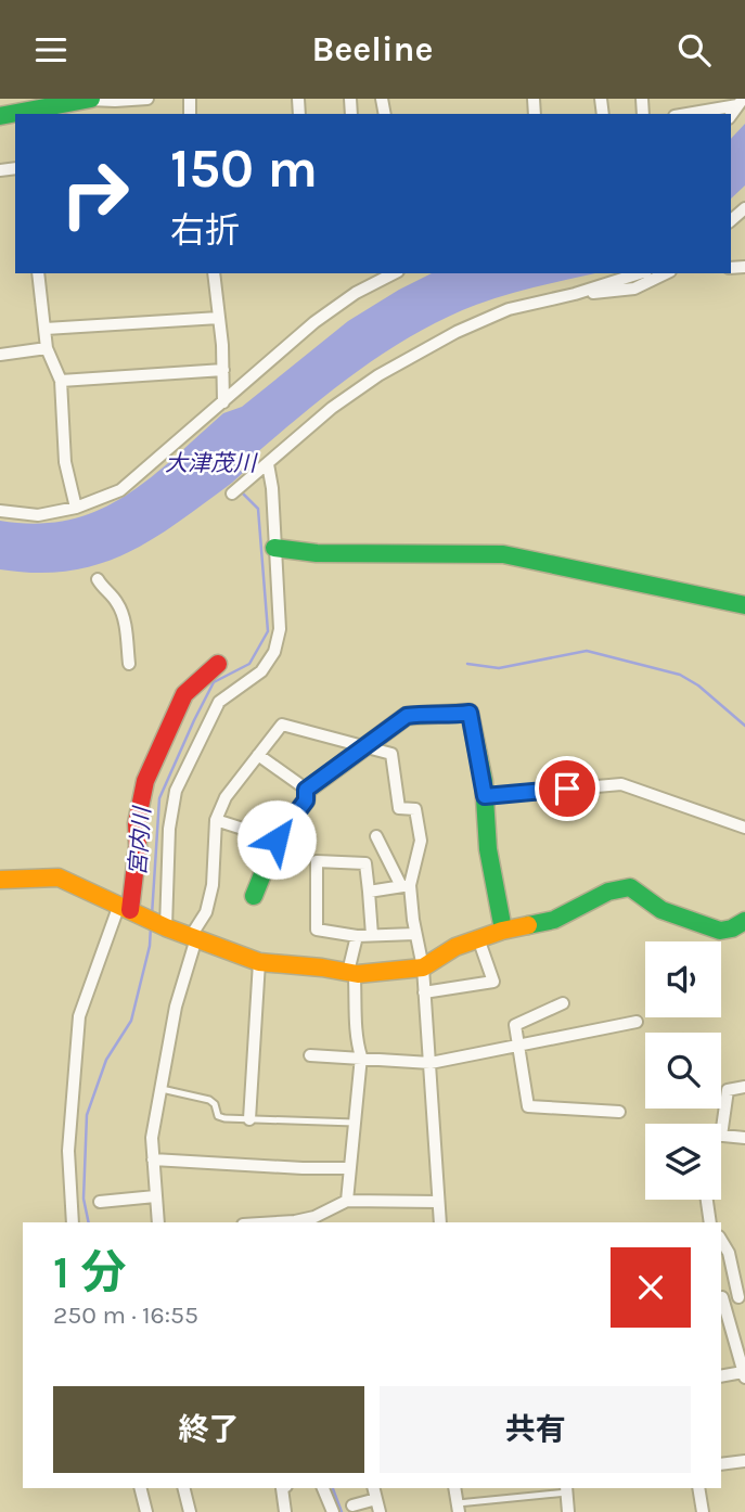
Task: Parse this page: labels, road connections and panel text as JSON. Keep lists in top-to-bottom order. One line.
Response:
{"water":["大津茂川","宮内川"],"page":{"header":"Beeline","turn":["150 m","右折"],"heading":["1 分","250 m · 16:55"],"buttons":["終了","共有"]}}
